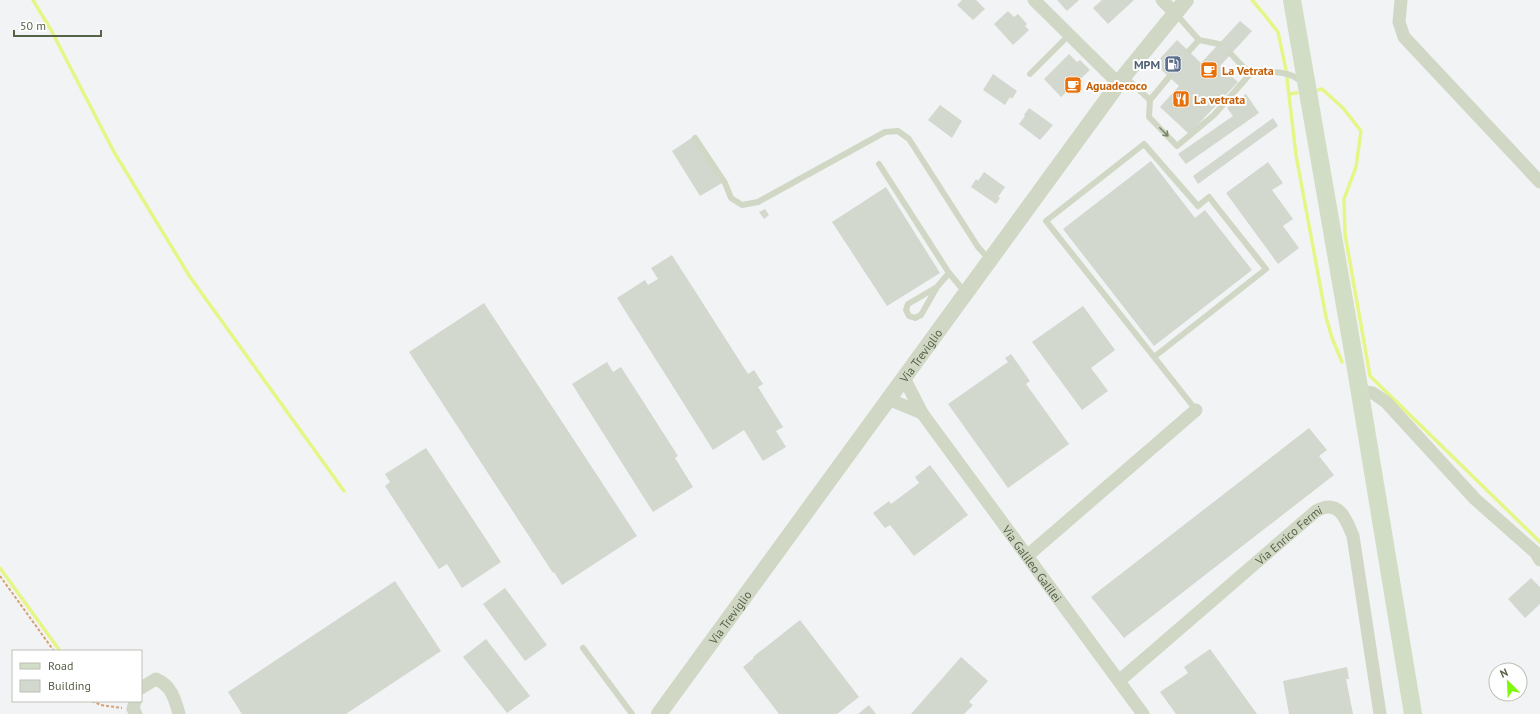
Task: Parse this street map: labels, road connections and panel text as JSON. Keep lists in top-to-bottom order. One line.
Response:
{"streets":{"street":["Via Treviglio","Via Enrico Fermi","Via Galileo Galilei"]},"crossings":[["Via Treviglio","Via Galileo Galilei"],["Via Enrico Fermi","Via Galileo Galilei"]],"places":{"fuel station":["MPM"],"cafe":["La Vetrata","Aguadecoco"],"restaurant":["La vetrata"]},"legend":["Road","Building"],"scale_bar":"50 m","north":"top left"}
